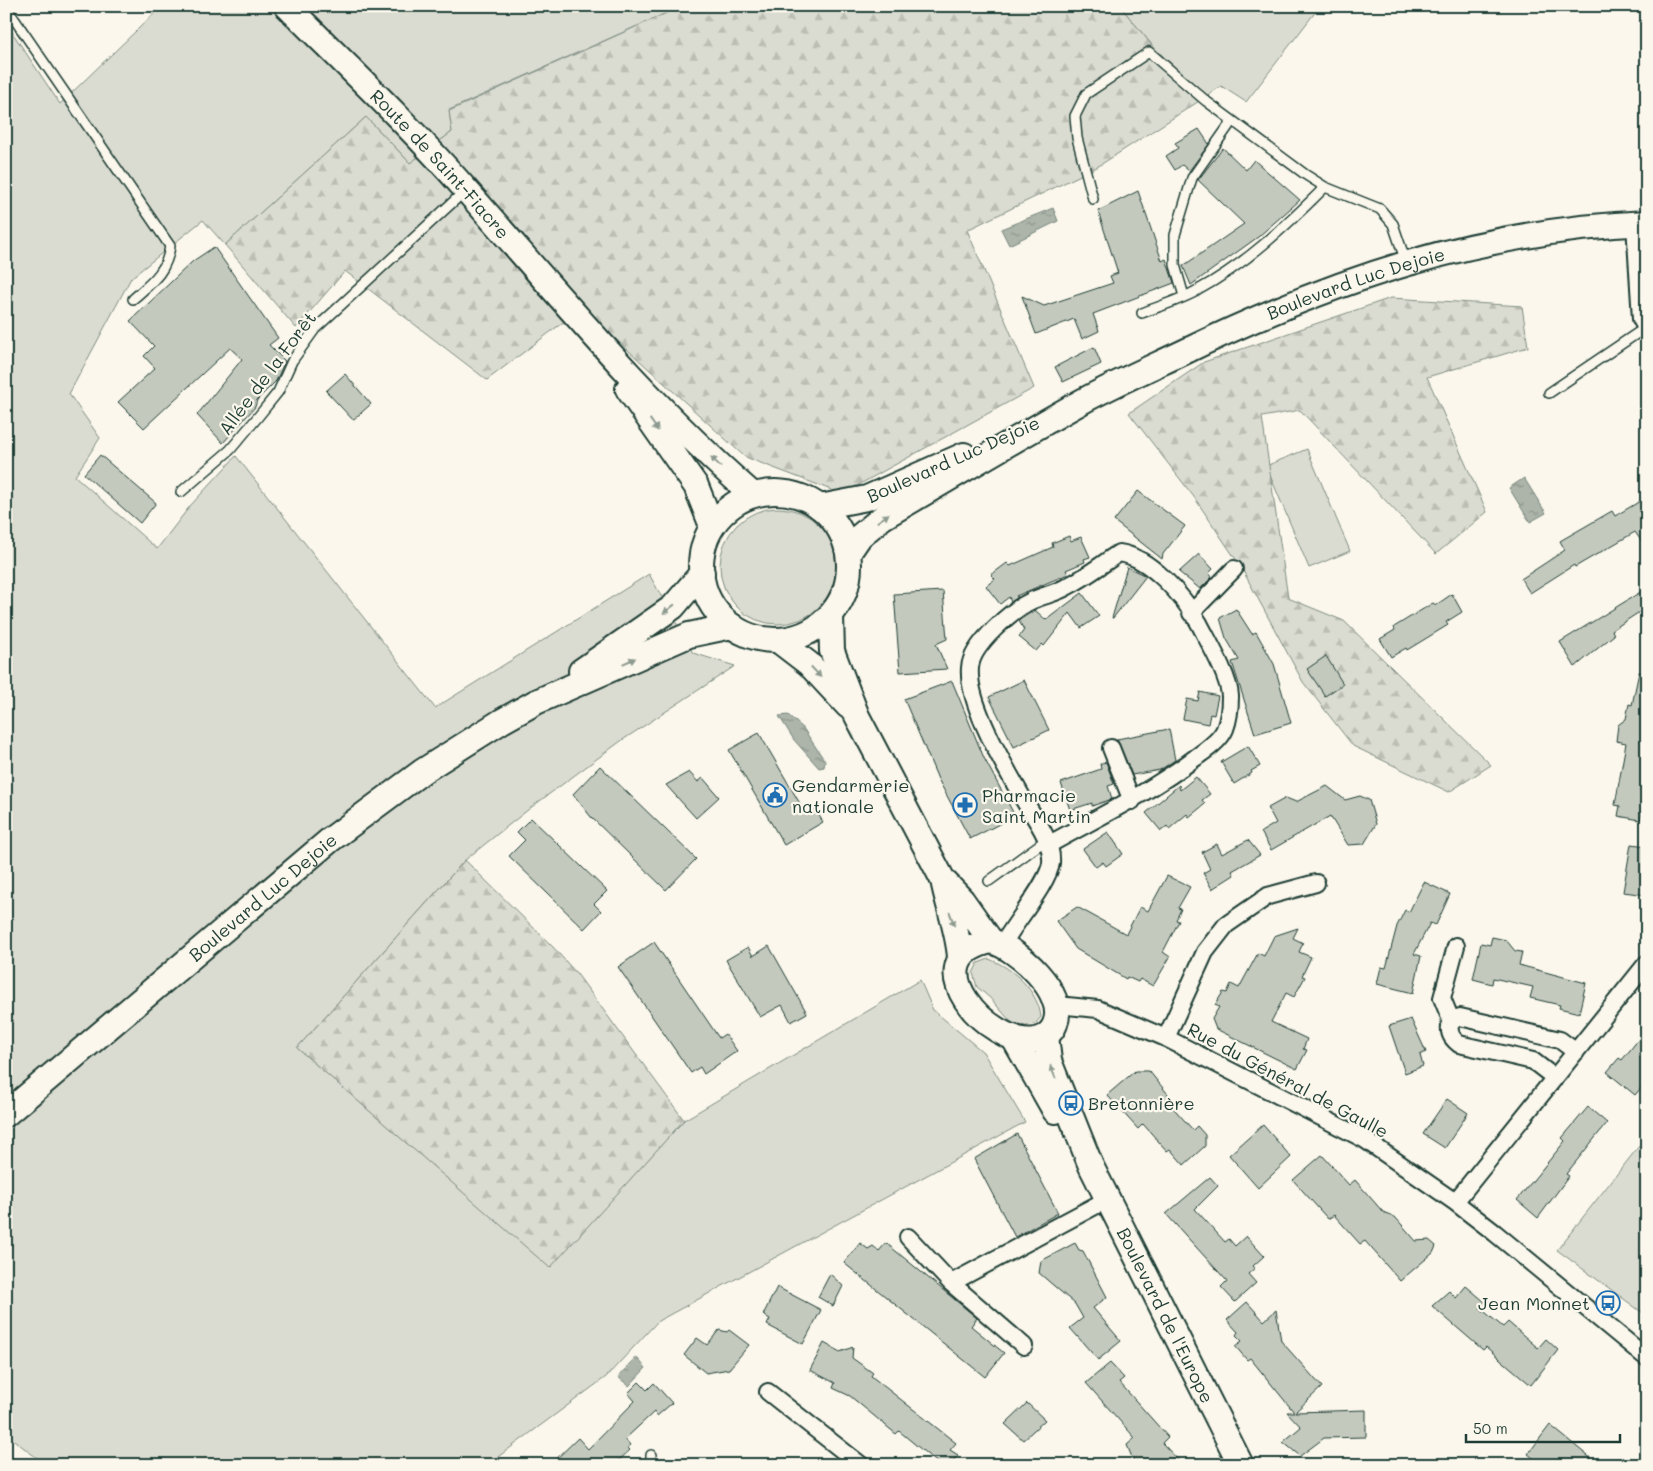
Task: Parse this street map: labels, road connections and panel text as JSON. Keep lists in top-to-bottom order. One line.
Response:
{"streets":{"main road":["Route de Saint-Fiacre","Boulevard Luc Dejoie","Boulevard de l'Europe"],"street":["Rue du Général de Gaulle"],"lane":["Allée de la Forêt"]},"crossings":[["Route de Saint-Fiacre","Boulevard Luc Dejoie"],["Route de Saint-Fiacre","Allée de la Forêt"],["Rue du Général de Gaulle","Boulevard de l'Europe"]],"places":{"public building":["Gendarmerie nationale"],"pharmacy":["Pharmacie Saint Martin"],"bus stop":["Bretonnière","Jean Monnet"]},"scale_bar":"50 m"}
